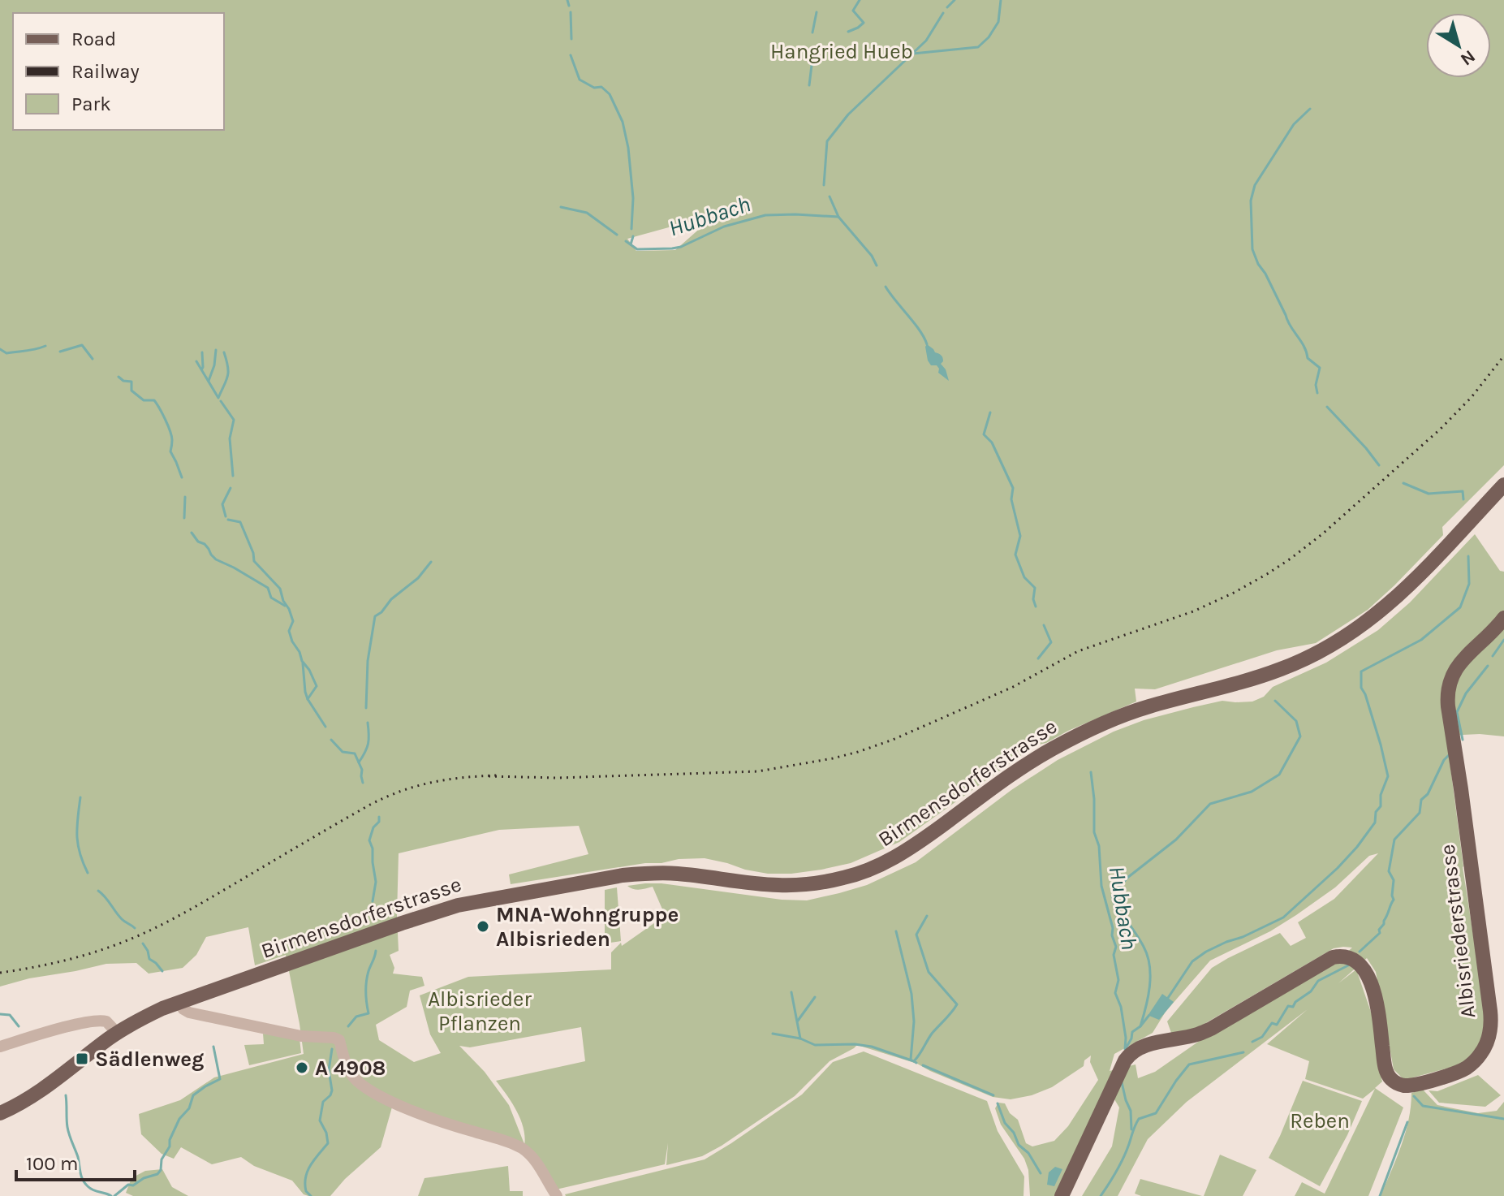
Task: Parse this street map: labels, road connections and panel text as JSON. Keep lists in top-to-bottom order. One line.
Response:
{"streets":{"main road":["Birmensdorferstrasse","Albisriederstrasse"]},"water":["Hubbach"],"parks":["Hangried Hueb","Albisrieder Pflanzen","Reben"],"places":{"other":["MNA-Wohngruppe Albisrieden","A 4908"],"transit":["Sädlenweg"]},"legend":["Road","Railway","Park"],"scale_bar":"100 m","north":"bottom right"}
